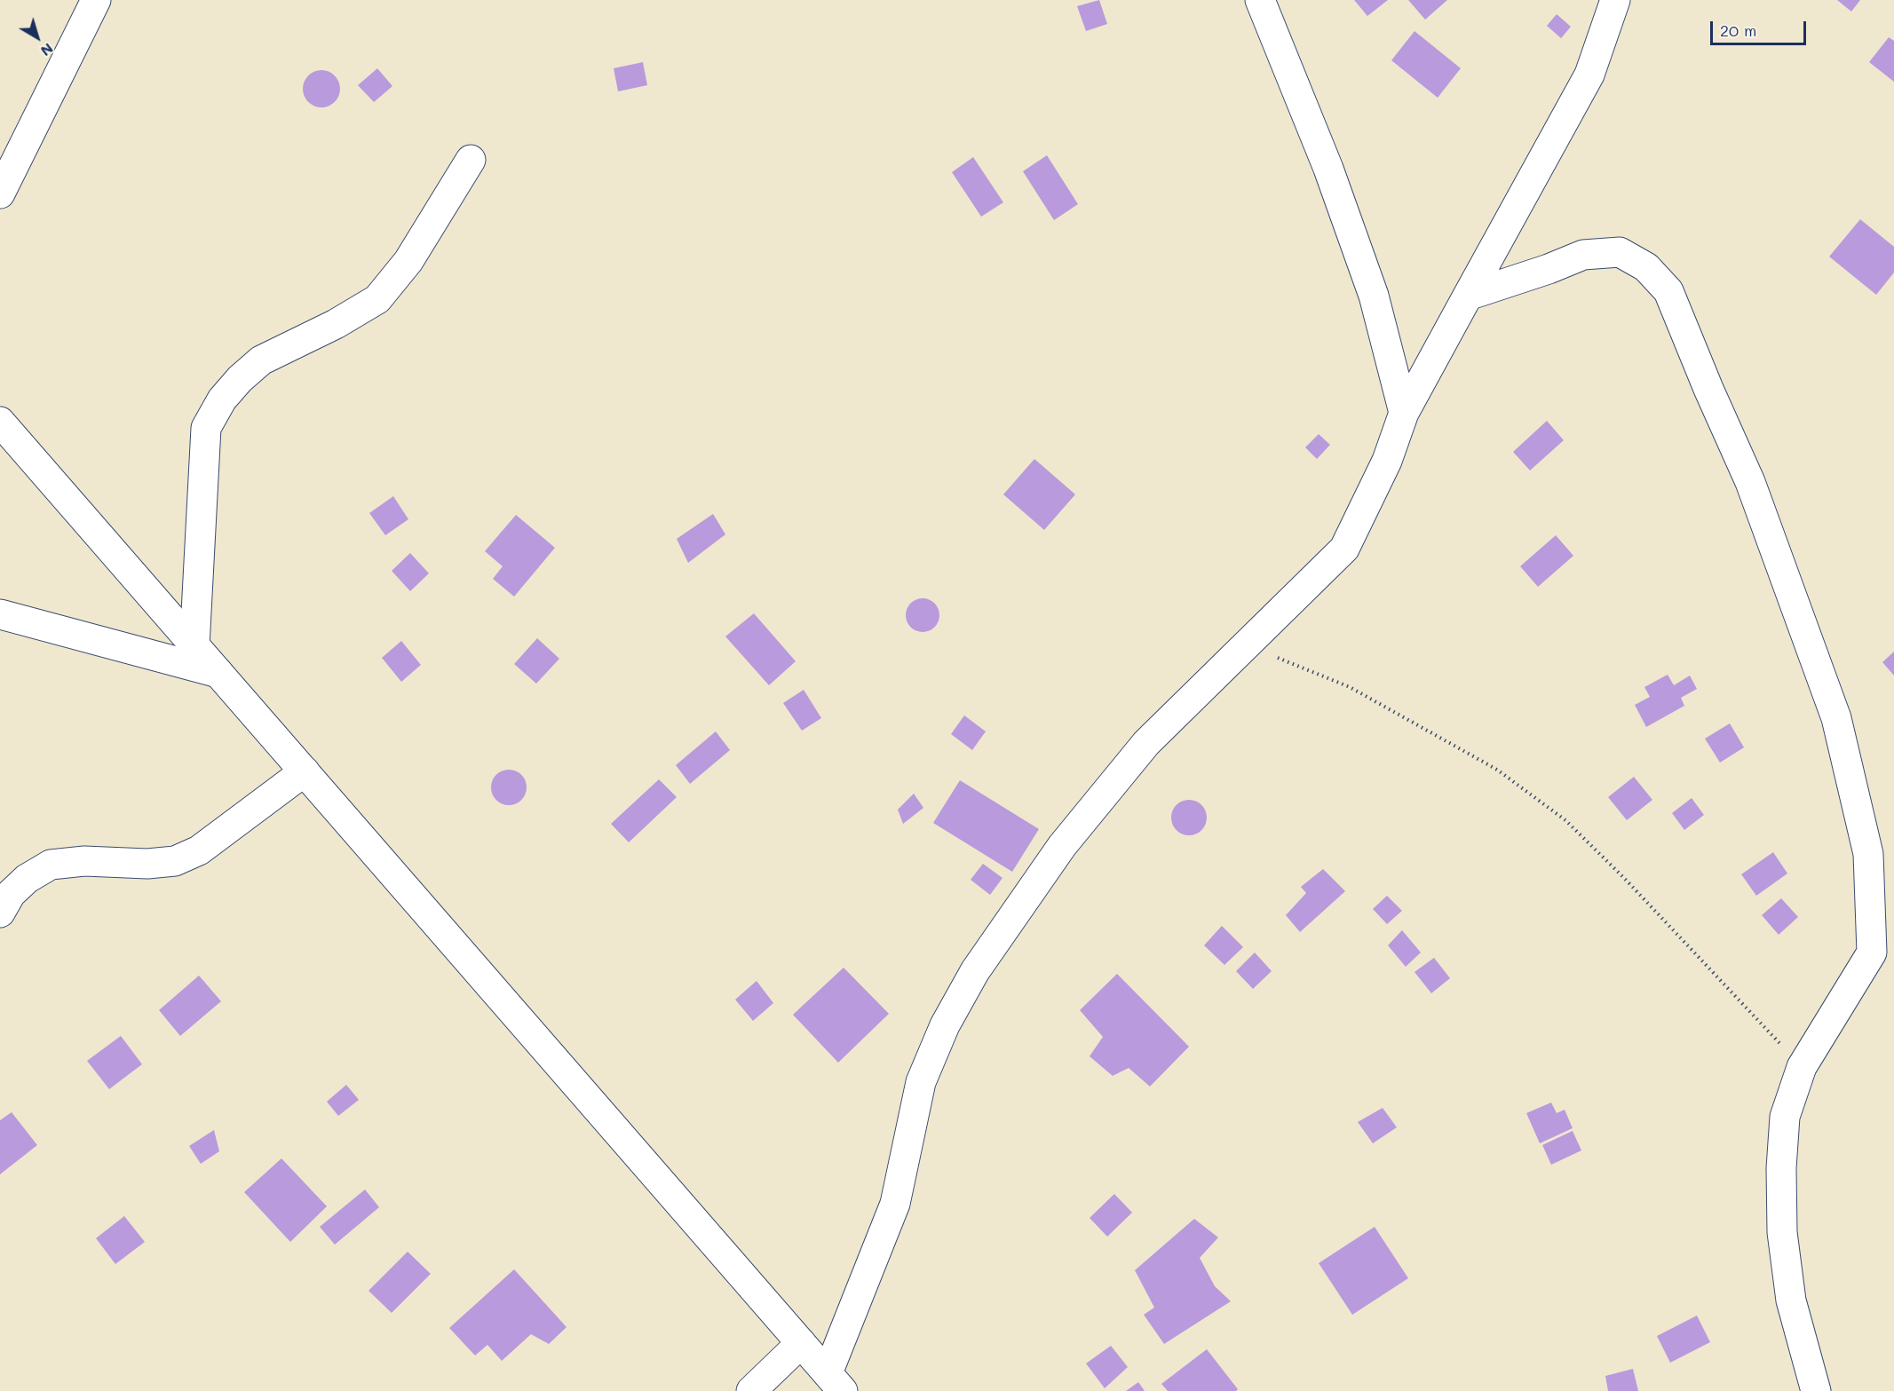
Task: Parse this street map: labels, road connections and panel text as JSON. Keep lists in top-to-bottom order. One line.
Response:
{"scale_bar":"20 m","north":"bottom right"}
